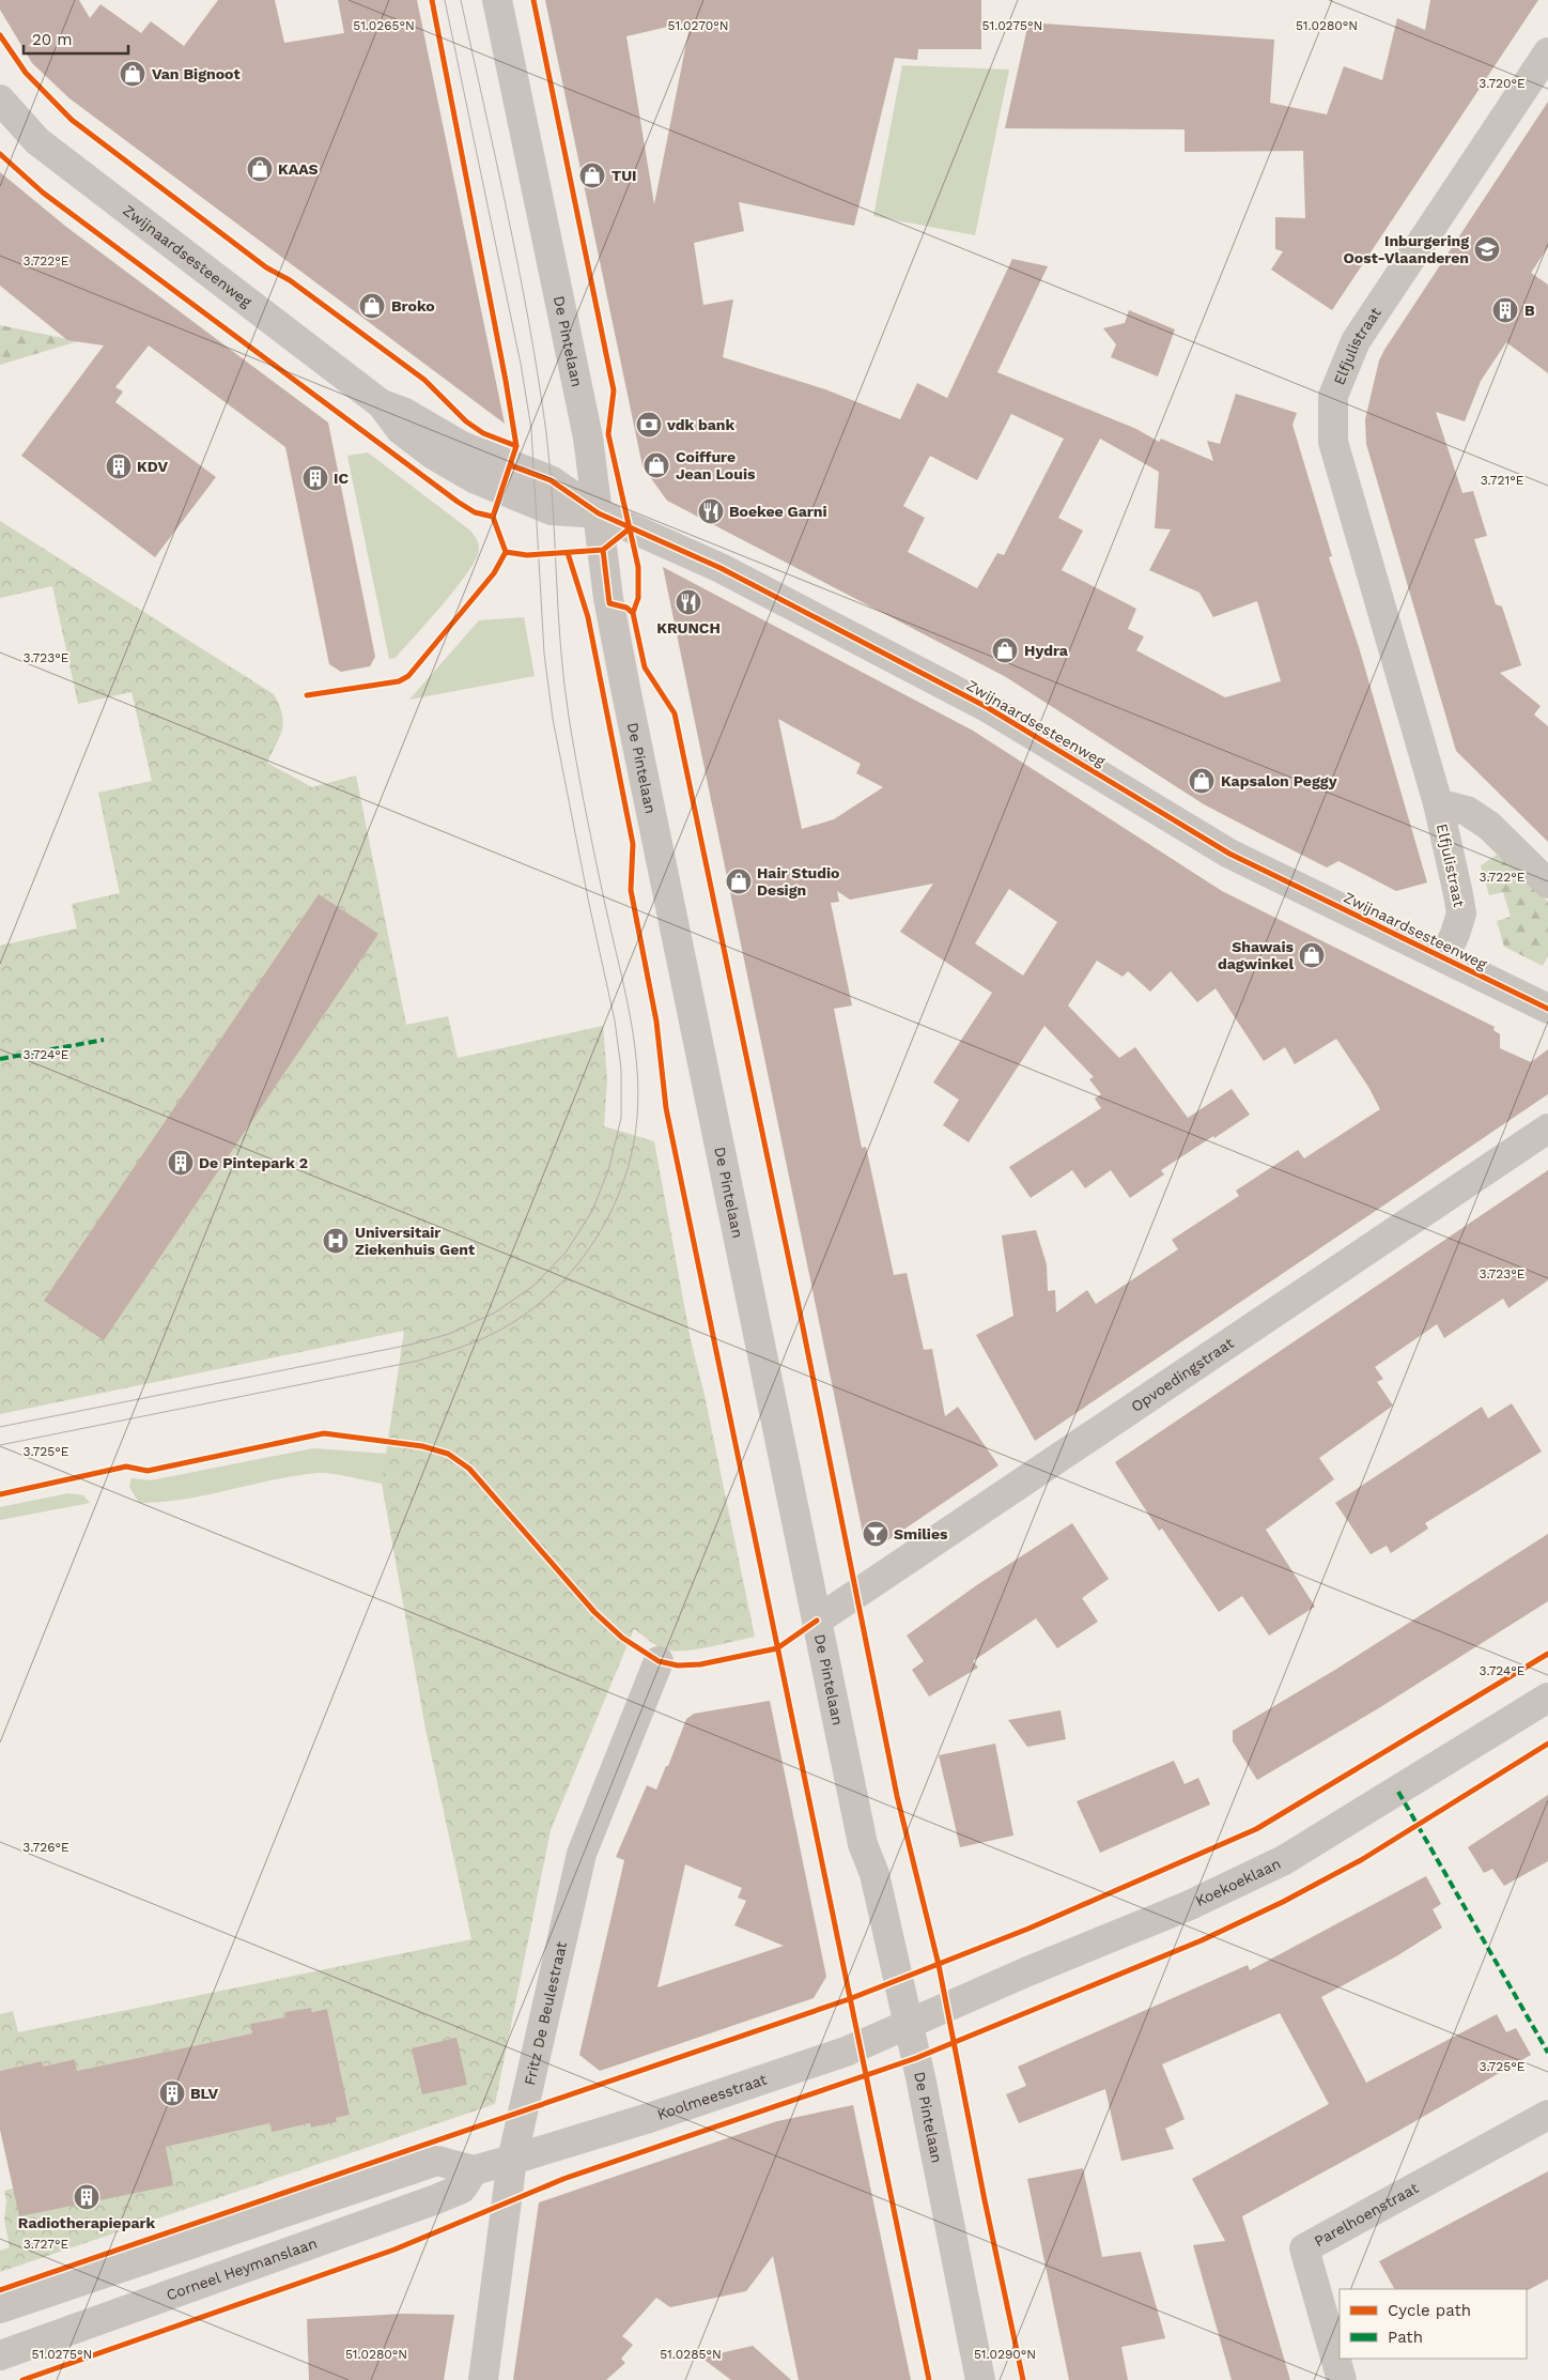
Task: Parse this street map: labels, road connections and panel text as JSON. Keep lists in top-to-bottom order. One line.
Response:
{"streets":{"street":["Zwijnaardsesteenweg","De Pintelaan","Elfjulistraat","Opvoedingstraat","Koekoeklaan","Fritz De Beulestraat","Koolmeesstraat","Parelhoenstraat","Corneel Heymanslaan"]},"crossings":[["Zwijnaardsesteenweg","De Pintelaan"],["Zwijnaardsesteenweg","Elfjulistraat"],["De Pintelaan","Opvoedingstraat"],["De Pintelaan","Koekoeklaan"],["De Pintelaan","Koolmeesstraat"],["Koekoeklaan","Koolmeesstraat"],["Fritz De Beulestraat","Koolmeesstraat"]],"places":{"shop":["Van Bignoot","KAAS","TUI","Broko","Coiffure Jean Louis","Hydra","Kapsalon Peggy","Hair Studio Design","Shawais dagwinkel"],"school or university":["Inburgering Oost-Vlaanderen"],"building":["B","KDV","IC","De Pintepark 2","BLV","Radiotherapiepark"],"bank":["vdk bank"],"restaurant":["Boekee Garni","KRUNCH"],"hospital":["Universitair Ziekenhuis Gent"],"bar":["Smilies"]},"legend":["Cycle path","Path"],"scale_bar":"20 m","coordinates":["51.0265°N","51.0270°N","51.0275°N","51.0280°N","3.720°E","3.722°E","3.721°E","3.723°E","3.724°E","3.725°E","3.726°E","3.727°E","51.0285°N","51.0290°N"]}
